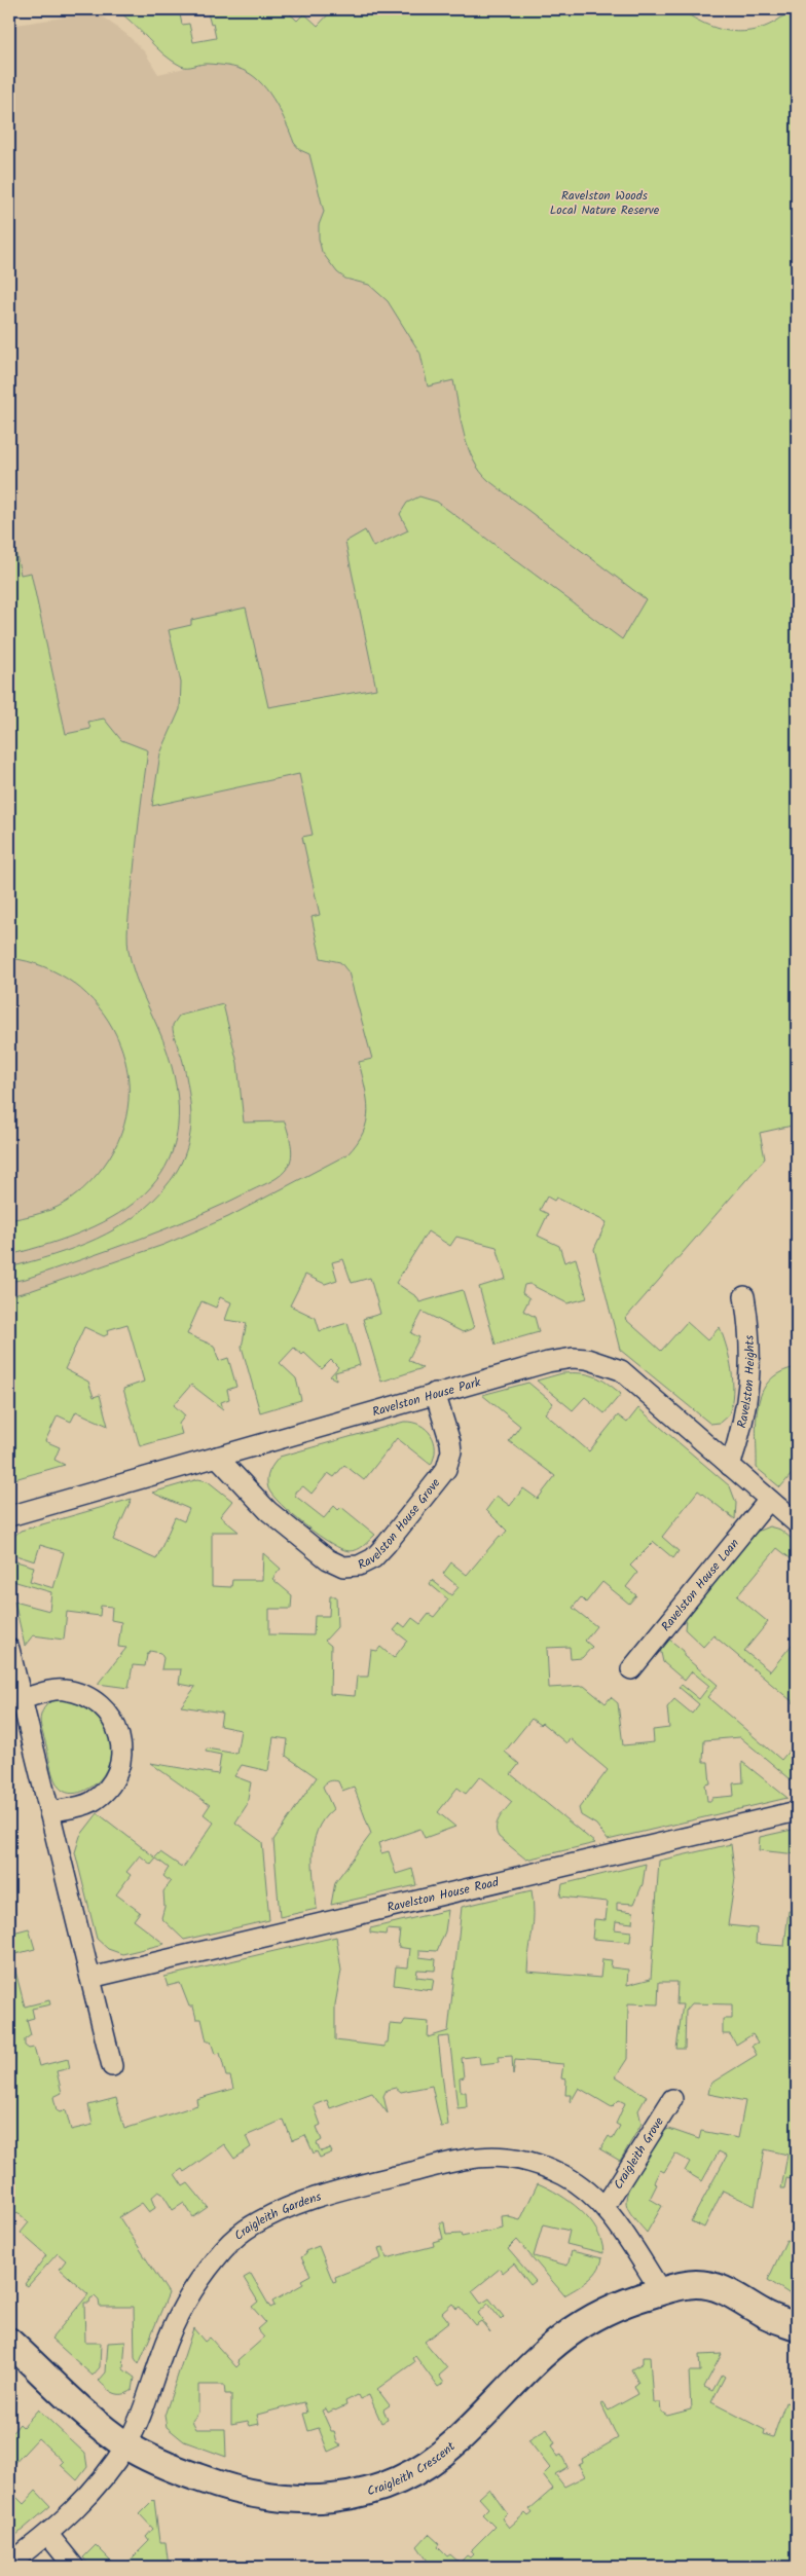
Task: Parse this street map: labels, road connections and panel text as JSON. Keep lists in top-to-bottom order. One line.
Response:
{"streets":{"street":["Ravelston Heights","Ravelston House Park","Ravelston House Grove","Ravelston House Loan","Ravelston House Road","Craigleith Grove","Craigleith Gardens","Craigleith Crescent"]},"crossings":[["Ravelston Heights","Ravelston House Park"],["Ravelston House Park","Ravelston House Grove"],["Ravelston House Park","Ravelston House Loan"],["Craigleith Grove","Craigleith Gardens"],["Craigleith Gardens","Craigleith Crescent"]],"parks":["Ravelston Woods Local Nature Reserve"]}
